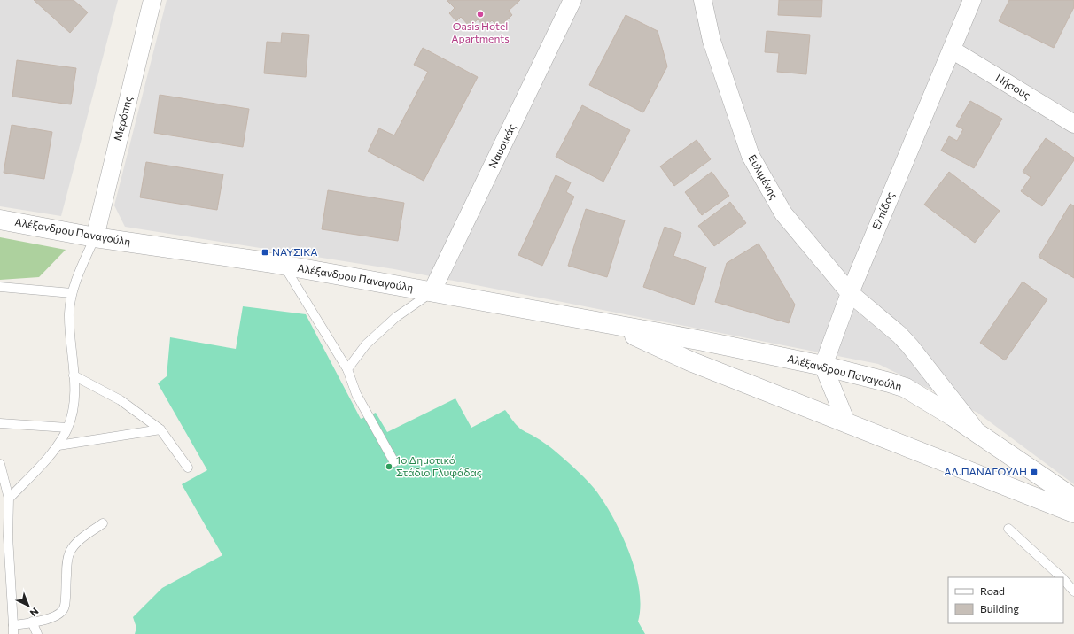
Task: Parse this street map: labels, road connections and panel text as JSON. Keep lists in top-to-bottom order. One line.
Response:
{"streets":{"street":["Νήσους","Μερόπης","Ναυσικάς","Ευλιμένης","Ελπίδος","Αλέξανδρου Παναγούλη"]},"crossings":[["Νήσους","Ελπίδος"],["Μερόπης","Αλέξανδρου Παναγούλη"],["Ναυσικάς","Αλέξανδρου Παναγούλη"],["Ευλιμένης","Ελπίδος"],["Ευλιμένης","Αλέξανδρου Παναγούλη"],["Ελπίδος","Αλέξανδρου Παναγούλη"]],"places":{"other":["Oasis Hotel Apartments","1ο Δημοτικό Στάδιο Γλυφάδας"],"transit":["ΝΑΥΣΙΚΑ","ΑΛ.ΠΑΝΑΓΟΥΛΗ"]},"legend":["Road","Building"],"north":"bottom right"}
